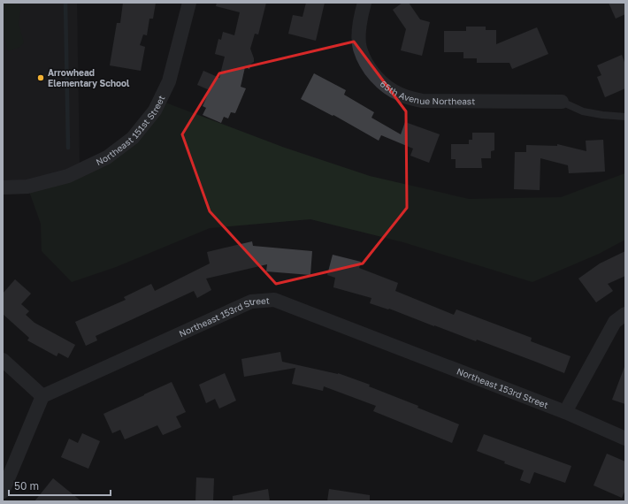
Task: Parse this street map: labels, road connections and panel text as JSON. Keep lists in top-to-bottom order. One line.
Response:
{"streets":{"street":["65th Avenue Northeast","Northeast 151st Street","Northeast 153rd Street"]},"places":["Arrowhead Elementary School"],"scale_bar":"50 m"}
